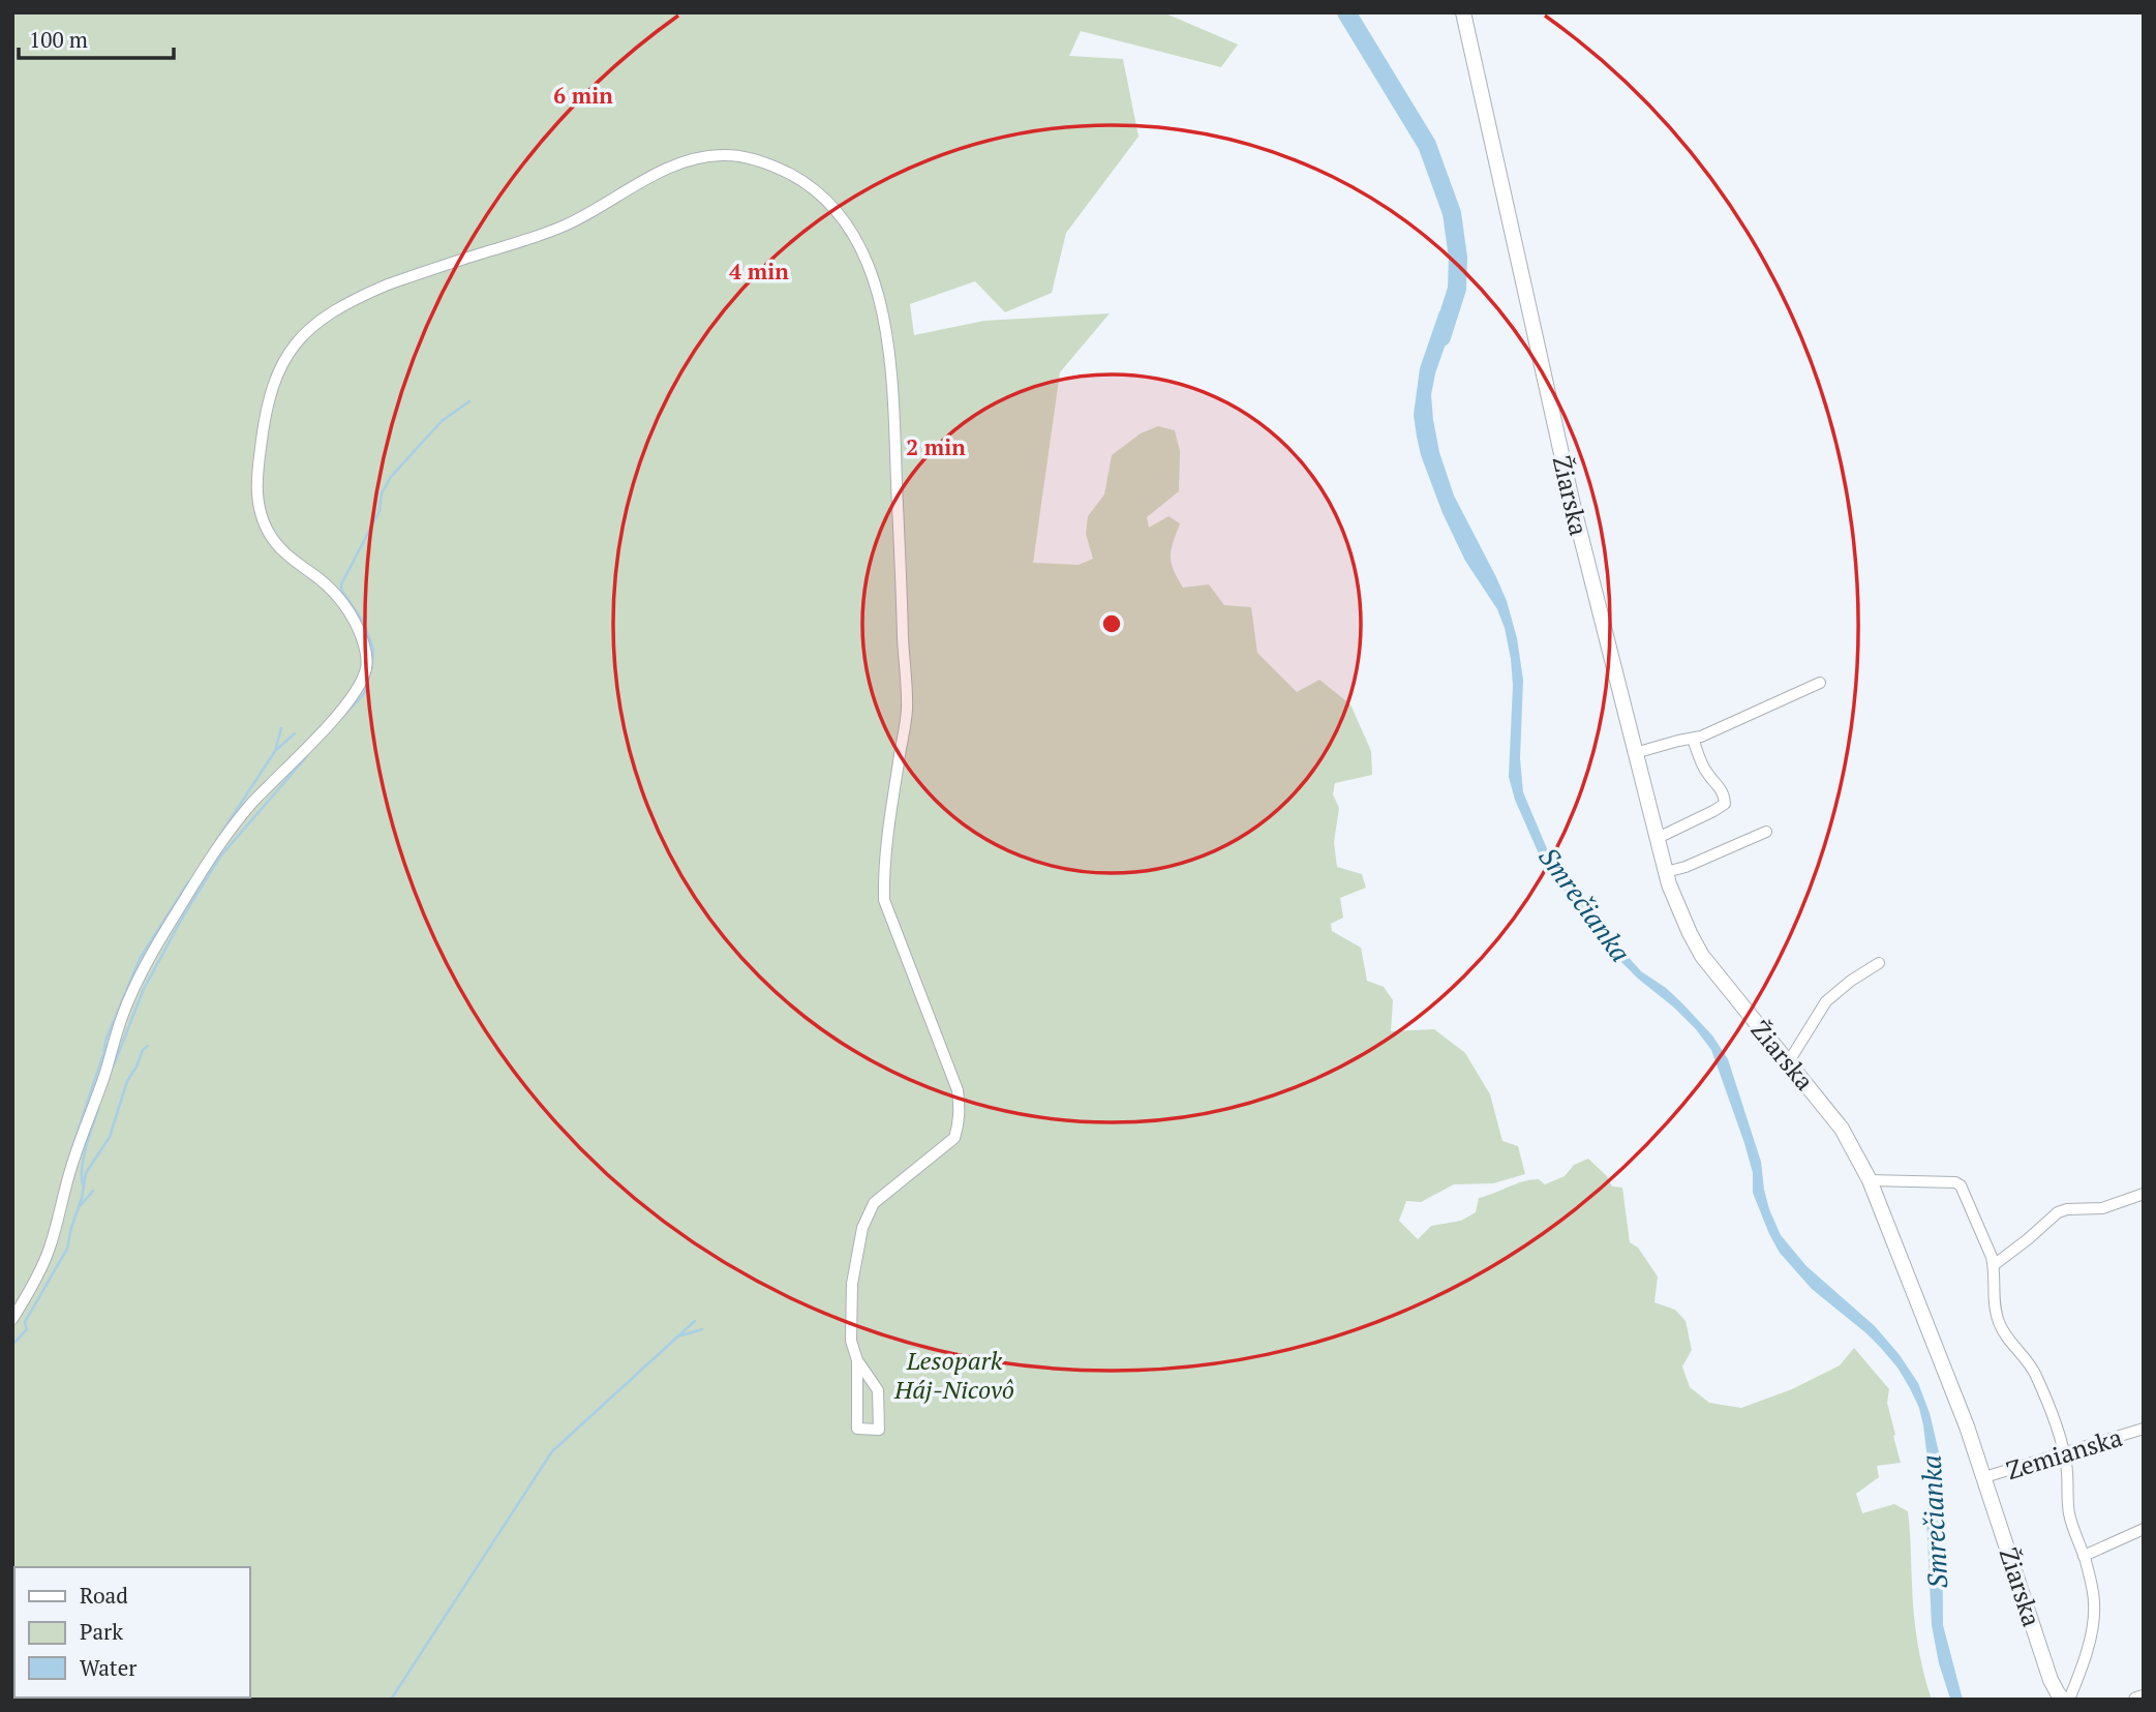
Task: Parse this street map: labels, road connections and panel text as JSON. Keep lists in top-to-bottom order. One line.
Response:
{"streets":{"street":["Žiarska","Zemianska"]},"crossings":[["Žiarska","Zemianska"]],"water":["Smrečianka"],"parks":["Lesopark Háj-Nicovô"],"legend":["Road","Park","Water"],"scale_bar":"100 m","rings":["6 min","4 min","2 min"]}
